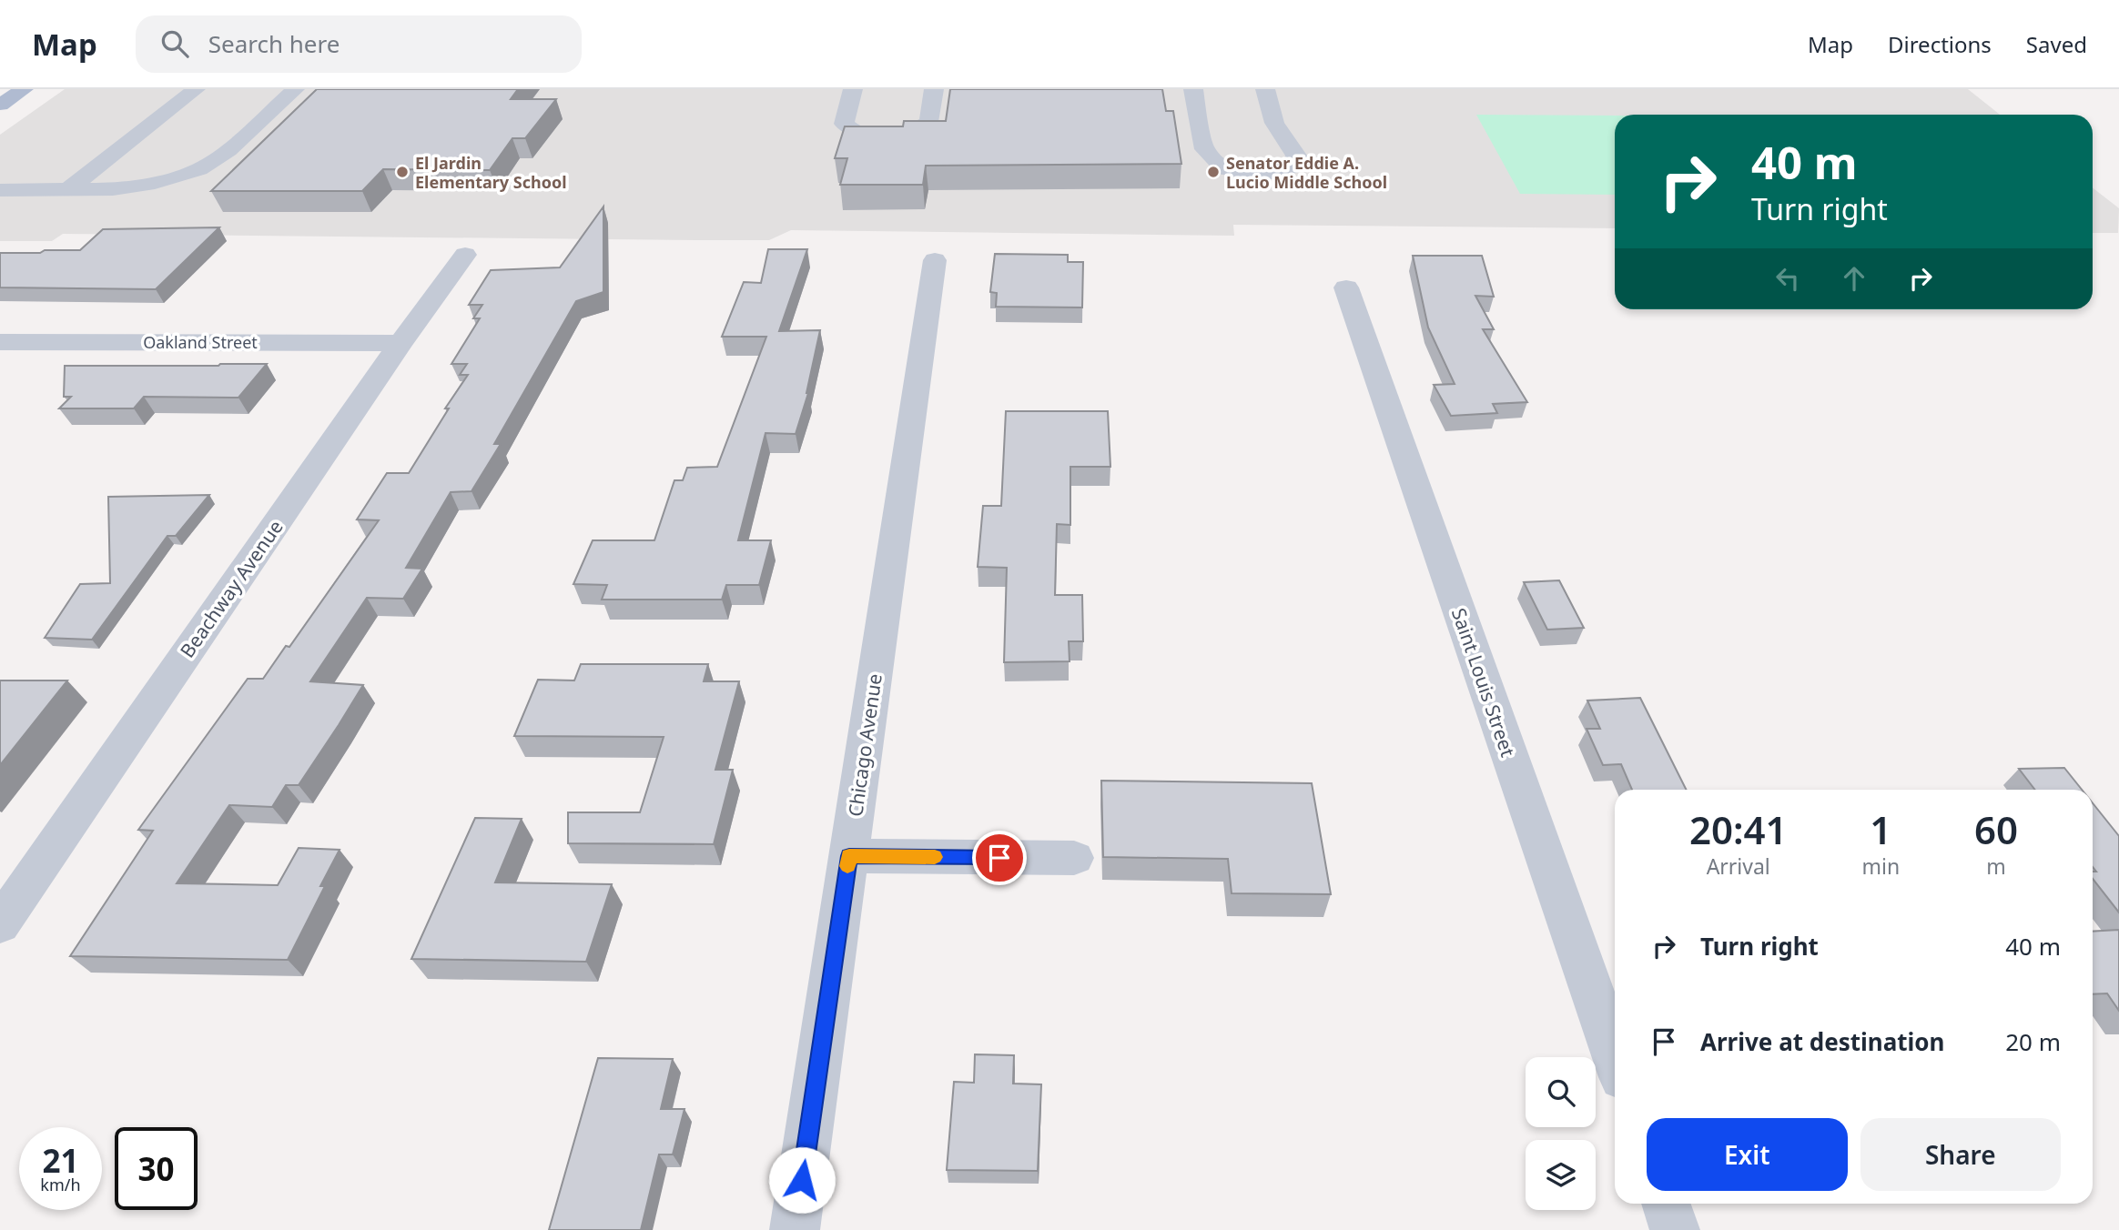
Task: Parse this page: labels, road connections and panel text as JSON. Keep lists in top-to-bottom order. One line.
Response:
{"streets":{"street":["Oakland Street","Beachway Avenue","Saint Louis Street","Chicago Avenue"]},"crossings":[["Oakland Street","Beachway Avenue"]],"places":["El Jardin Elementary School","Senator Eddie A. Lucio Middle School"],"page":{"header":"Map","search":"Search here","nav":["Map","Directions","Saved"],"turn":["40 m","Turn right"],"eta":["20:41","Arrival","1","min","60","m"],"list":[{"name":"Turn right","value":"40 m"},{"name":"Arrive at destination","value":"20 m"}],"buttons":["Exit","Share"],"speed":"21 km/h","limit":"30"}}
